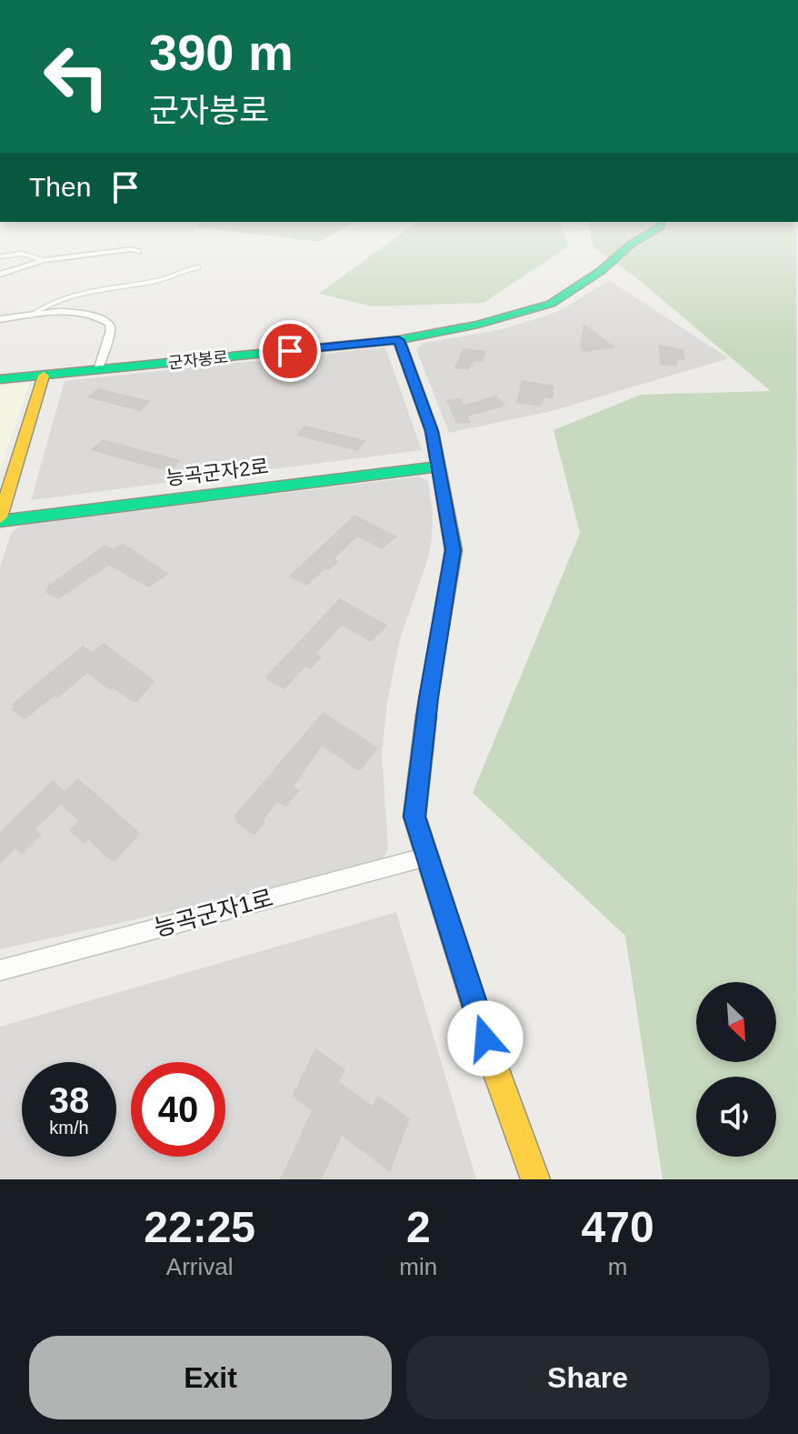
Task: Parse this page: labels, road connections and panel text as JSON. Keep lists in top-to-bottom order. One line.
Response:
{"streets":{"street":["군자봉로","능곡군자2로","능곡군자1로"]},"north":"bottom right","page":{"turn":["390 m","군자봉로"],"then":"Then","speed":"38 km/h","limit":"40","eta":["22:25","Arrival","2","min","470","m"],"buttons":["Exit","Share"]}}
